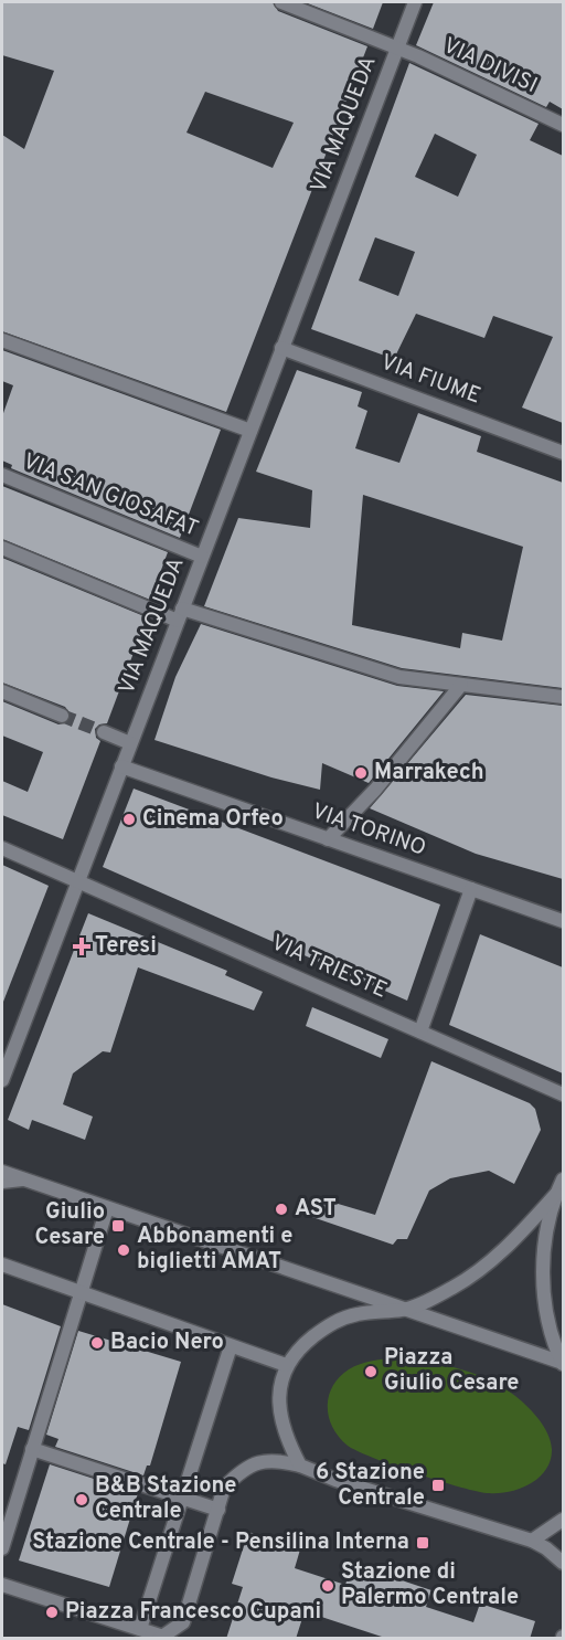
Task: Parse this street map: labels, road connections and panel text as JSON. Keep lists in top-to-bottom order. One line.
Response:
{"streets":{"street":["VIA DIVISI","VIA MAQUEDA","VIA FIUME","VIA SAN GIOSAFAT","VIA TORINO","VIA TRIESTE"]},"crossings":[["VIA DIVISI","VIA MAQUEDA"],["VIA MAQUEDA","VIA FIUME"],["VIA MAQUEDA","VIA SAN GIOSAFAT"],["VIA MAQUEDA","VIA TORINO"],["VIA MAQUEDA","VIA TRIESTE"]],"places":{"other":["Marrakech","Cinema Orfeo","AST","Abbonamenti e biglietti AMAT","Bacio Nero","Piazza Giulio Cesare","B&B Stazione Centrale","Stazione di Palermo Centrale","Piazza Francesco Cupani"],"health":["Teresi"],"transit":["Giulio Cesare","6 Stazione Centrale","Stazione Centrale - Pensilina Interna"]}}
